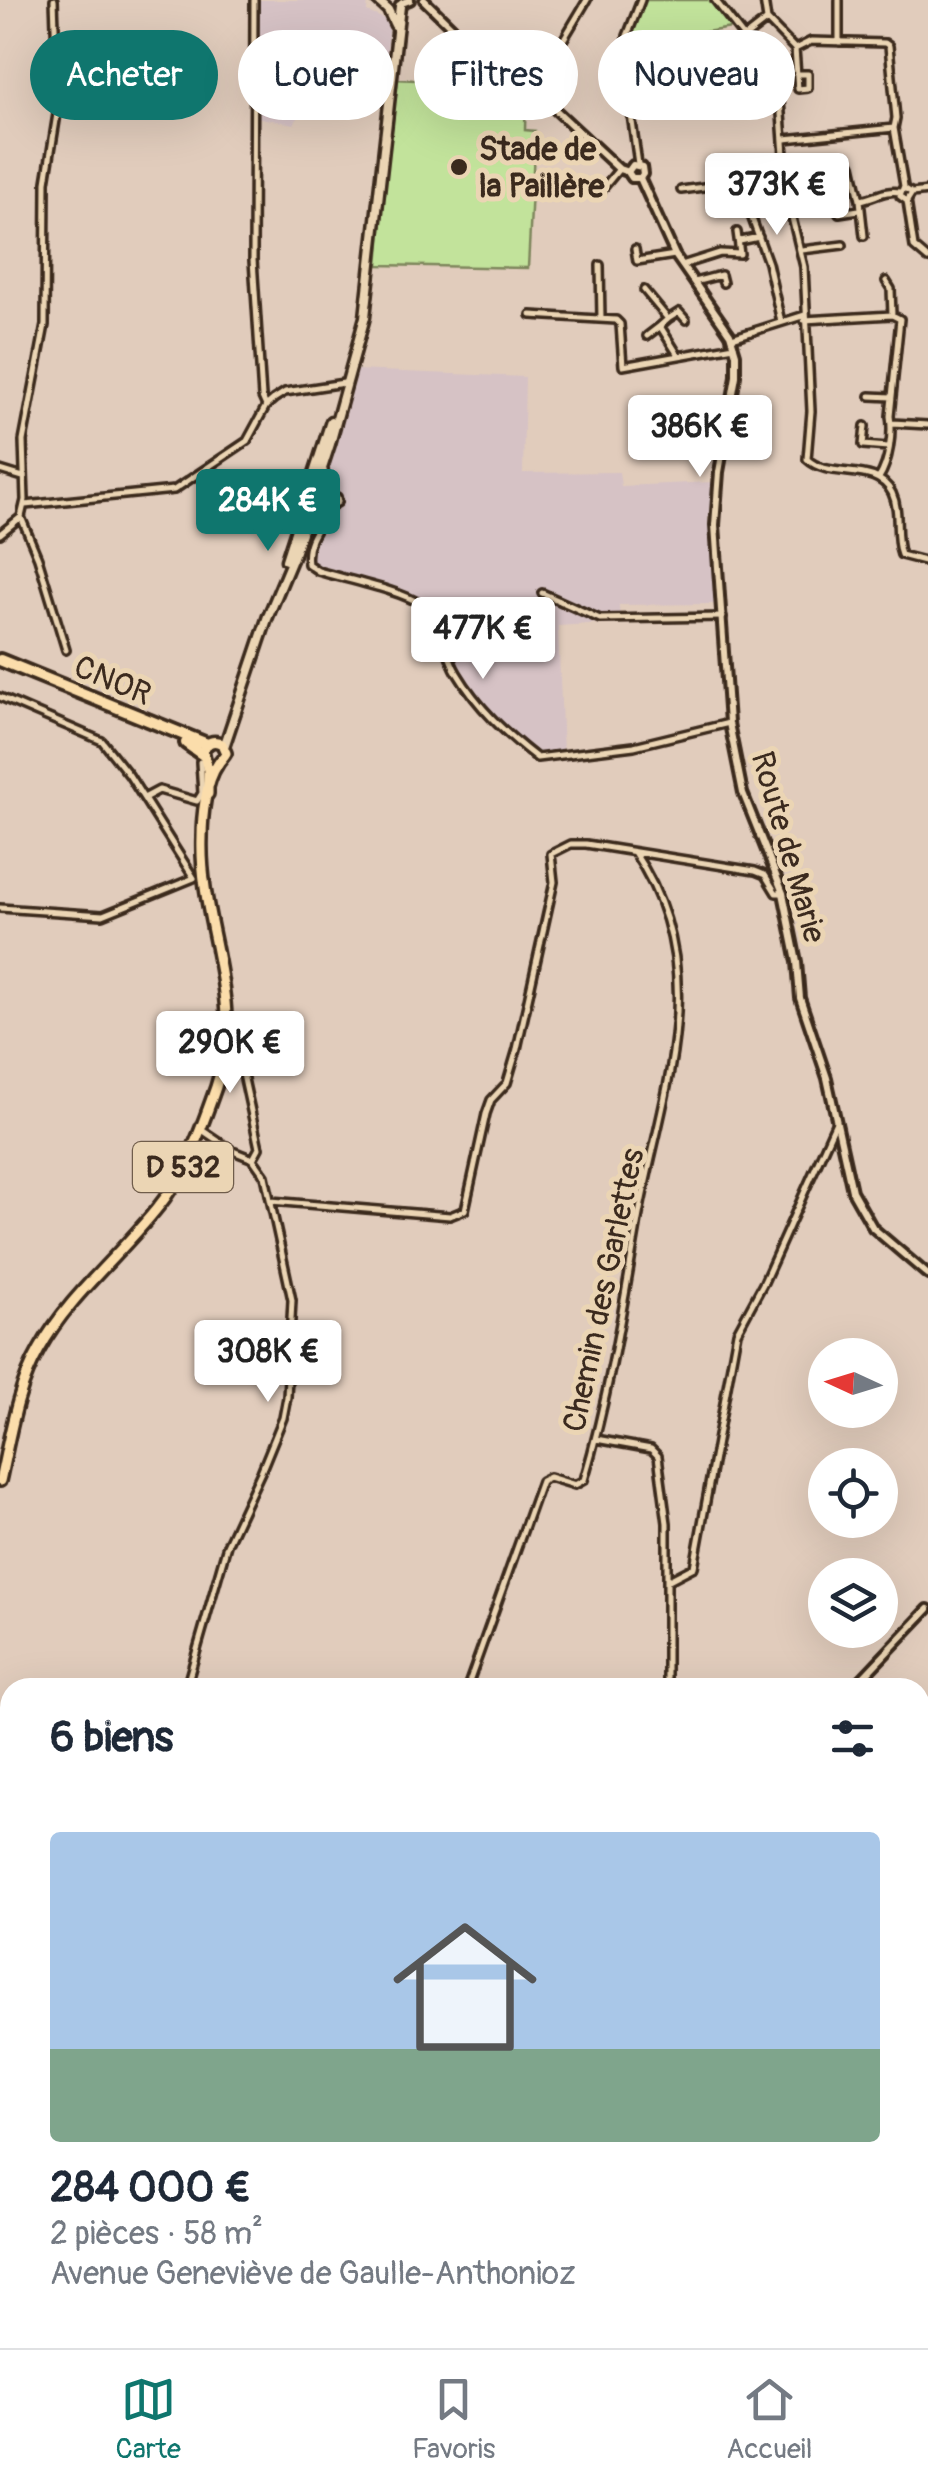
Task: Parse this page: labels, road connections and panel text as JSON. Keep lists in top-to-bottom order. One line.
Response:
{"streets":{"highway":["CNOR"],"main road":["D 532"],"street":["Route de Marie","Chemin des Garlettes"]},"crossings":[["CNOR","D 532"]],"places":["Stade de la Paillère"],"north":"left","page":{"chip":["Acheter","Louer","Filtres","Nouveau"],"price":["373K €","386K €","284K €","477K €","290K €","308K €"],"heading":"6 biens","list":[{"name":"284 000 €","note":"2 pièces · 58 m² · Avenue Geneviève de Gaulle-Anthonioz"}],"tabs":["Carte","Favoris","Accueil"]}}
